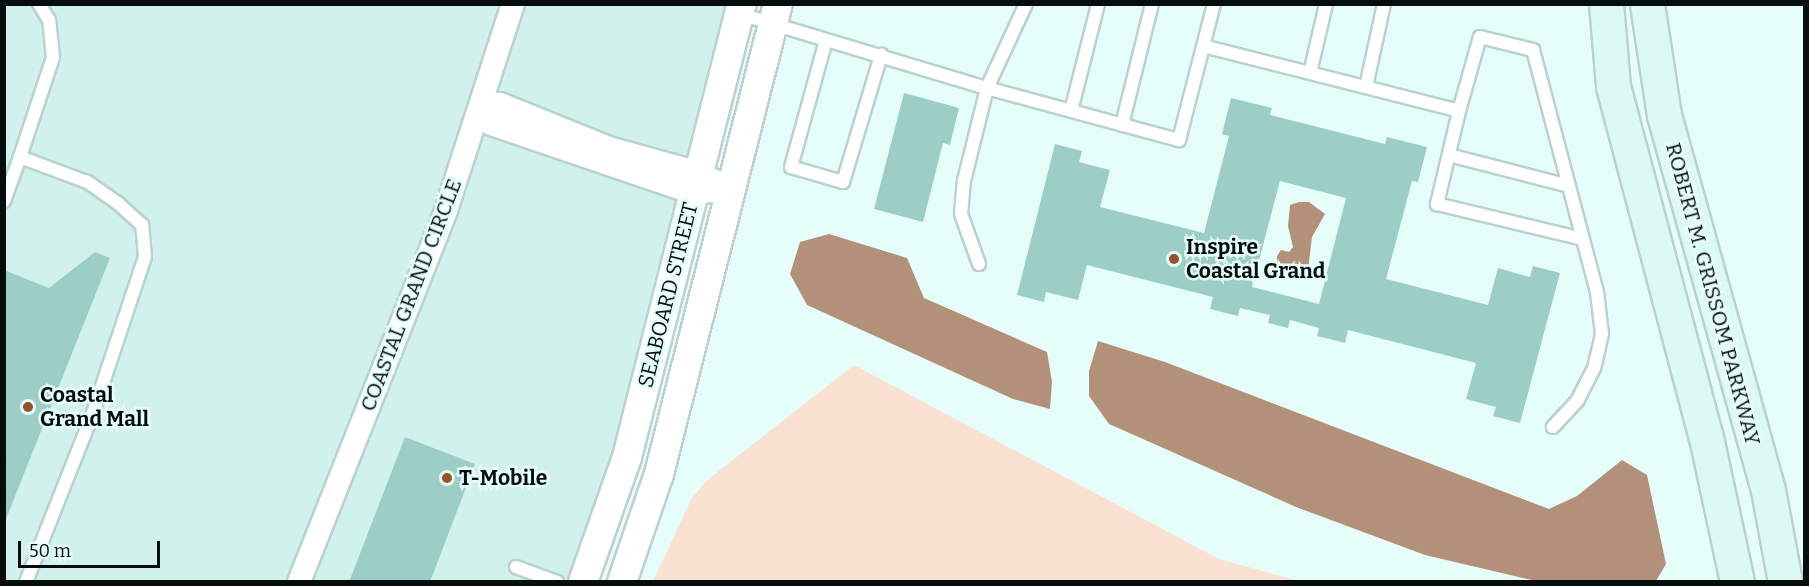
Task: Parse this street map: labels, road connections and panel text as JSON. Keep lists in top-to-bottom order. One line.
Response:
{"streets":{"main road":["ROBERT M. GRISSOM PARKWAY"],"street":["COASTAL GRAND CIRCLE","SEABOARD STREET"]},"places":["Inspire Coastal Grand","Coastal Grand Mall","T-Mobile"],"scale_bar":"50 m"}
